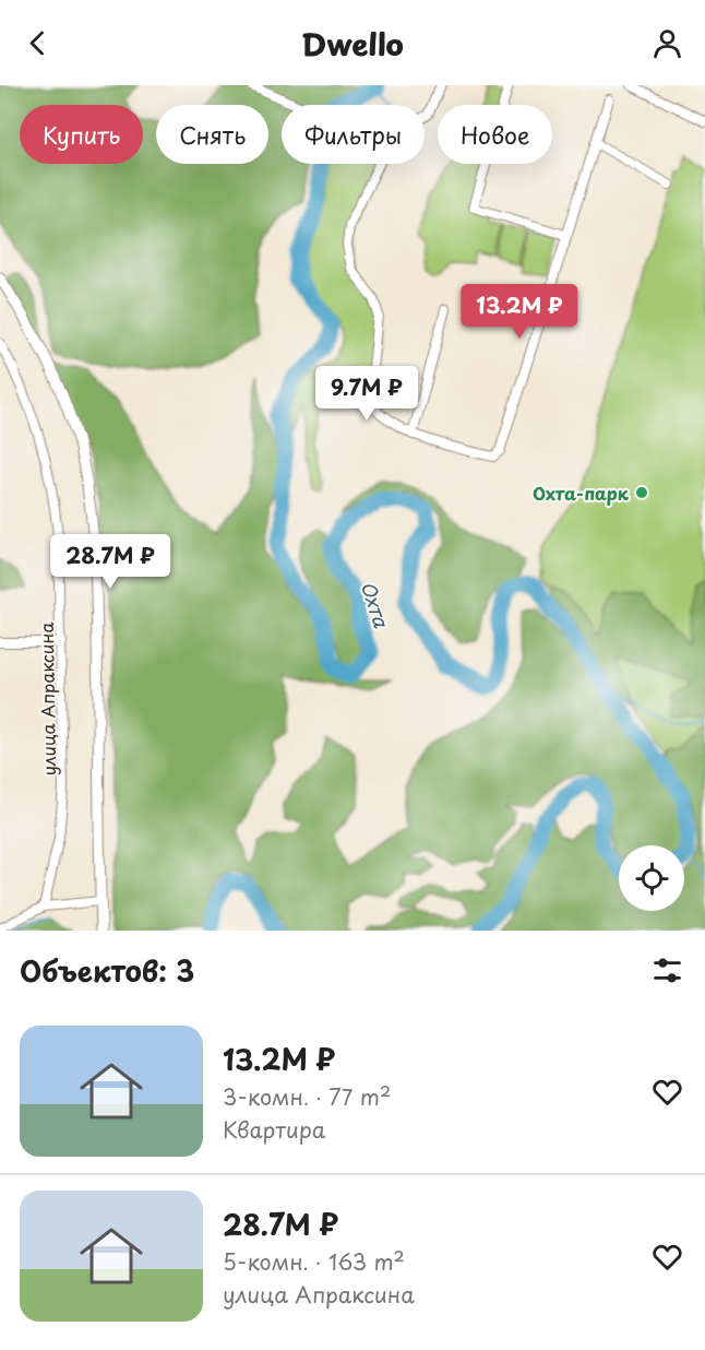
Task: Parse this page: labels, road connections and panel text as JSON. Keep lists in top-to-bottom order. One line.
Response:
{"streets":{"street":["улица Апраксина"]},"water":["Охта"],"places":["Охта-парк"],"page":{"header":"Dwello","chip":["Купить","Снять","Фильтры","Новое"],"price":["13.2M ₽","9.7M ₽","28.7M ₽"],"heading":"Объектов: 3","list":[{"name":"13.2M ₽","note":"3-комн. · 77 m² · Квартира"},{"name":"28.7M ₽","note":"5-комн. · 163 m² · улица Апраксина"}]}}
